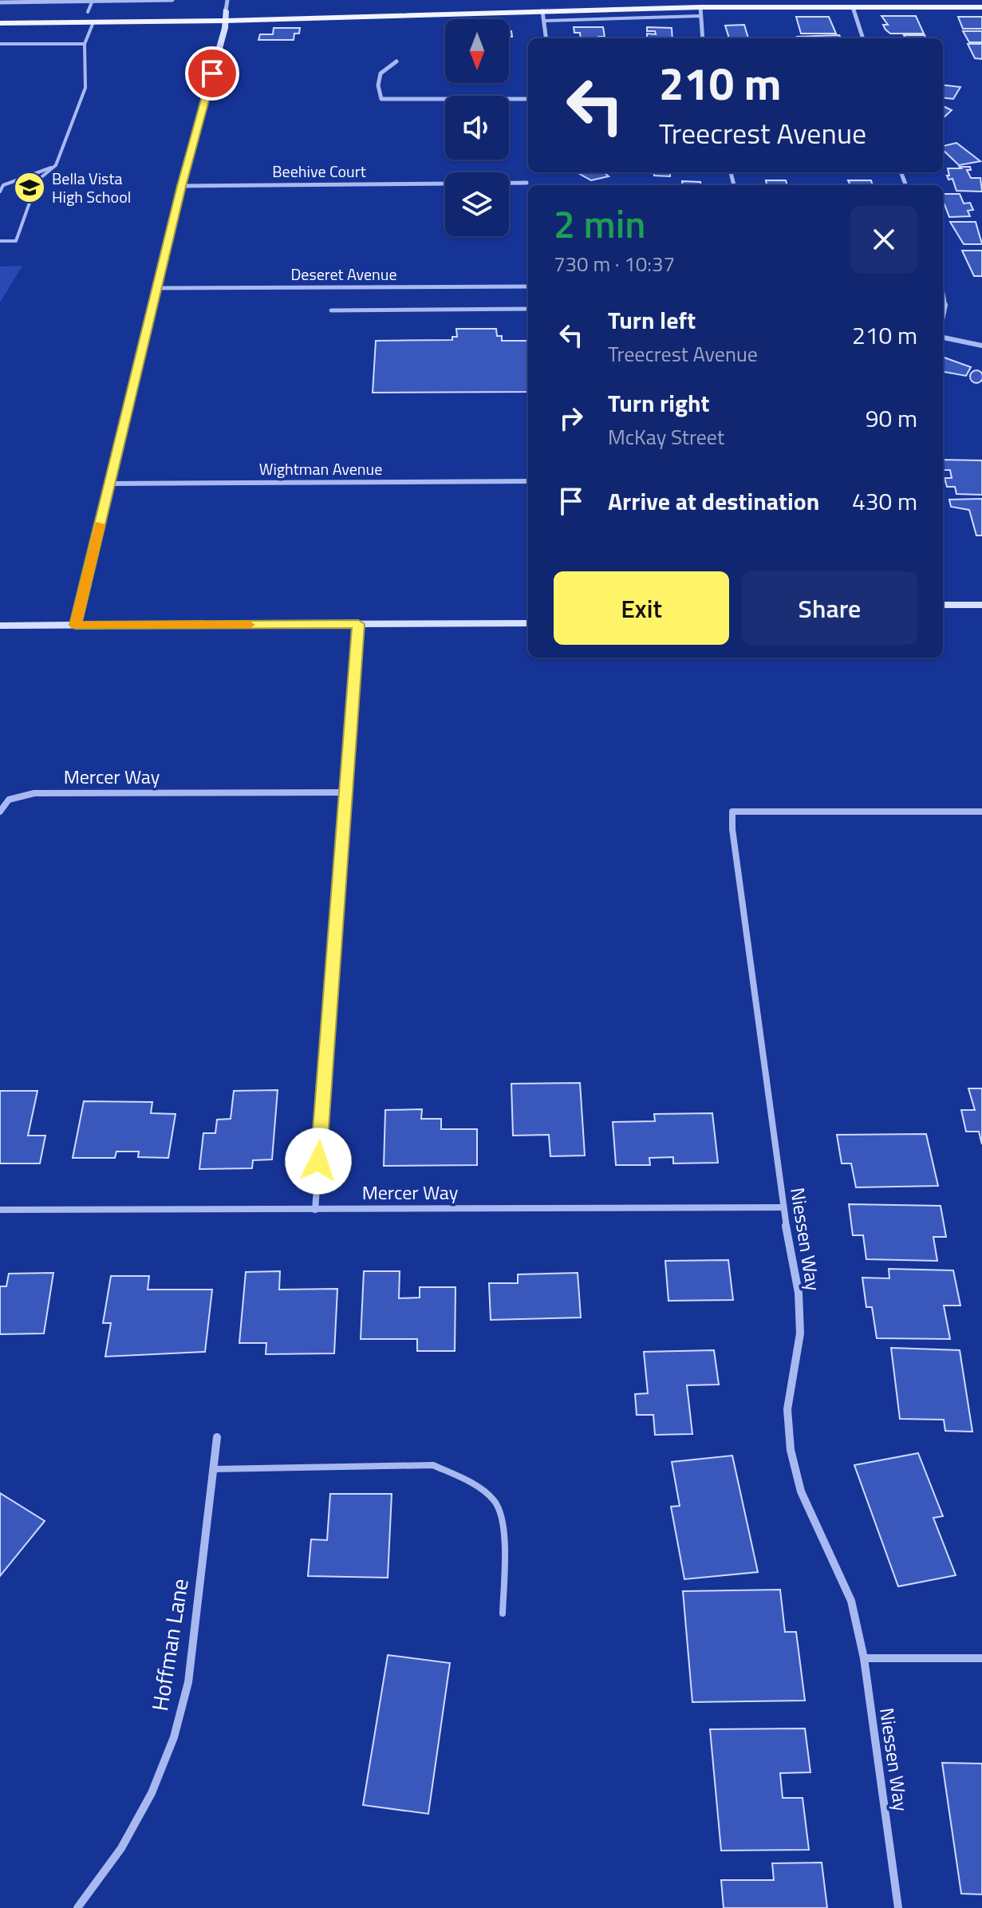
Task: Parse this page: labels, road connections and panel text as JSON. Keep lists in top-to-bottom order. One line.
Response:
{"streets":{"street":["Beehive Court","Deseret Avenue","Wightman Avenue","Mercer Way","Niessen Way","Hoffman Lane"]},"crossings":[["Mercer Way","Niessen Way"]],"places":{"school or university":["Bella Vista High School"]},"north":"bottom","page":{"turn":["210 m","Treecrest Avenue"],"heading":["2 min","730 m · 10:37"],"list":[{"name":"Turn left","note":"Treecrest Avenue","value":"210 m"},{"name":"Turn right","note":"McKay Street","value":"90 m"},{"name":"Arrive at destination","value":"430 m"}],"buttons":["Exit","Share"]}}
